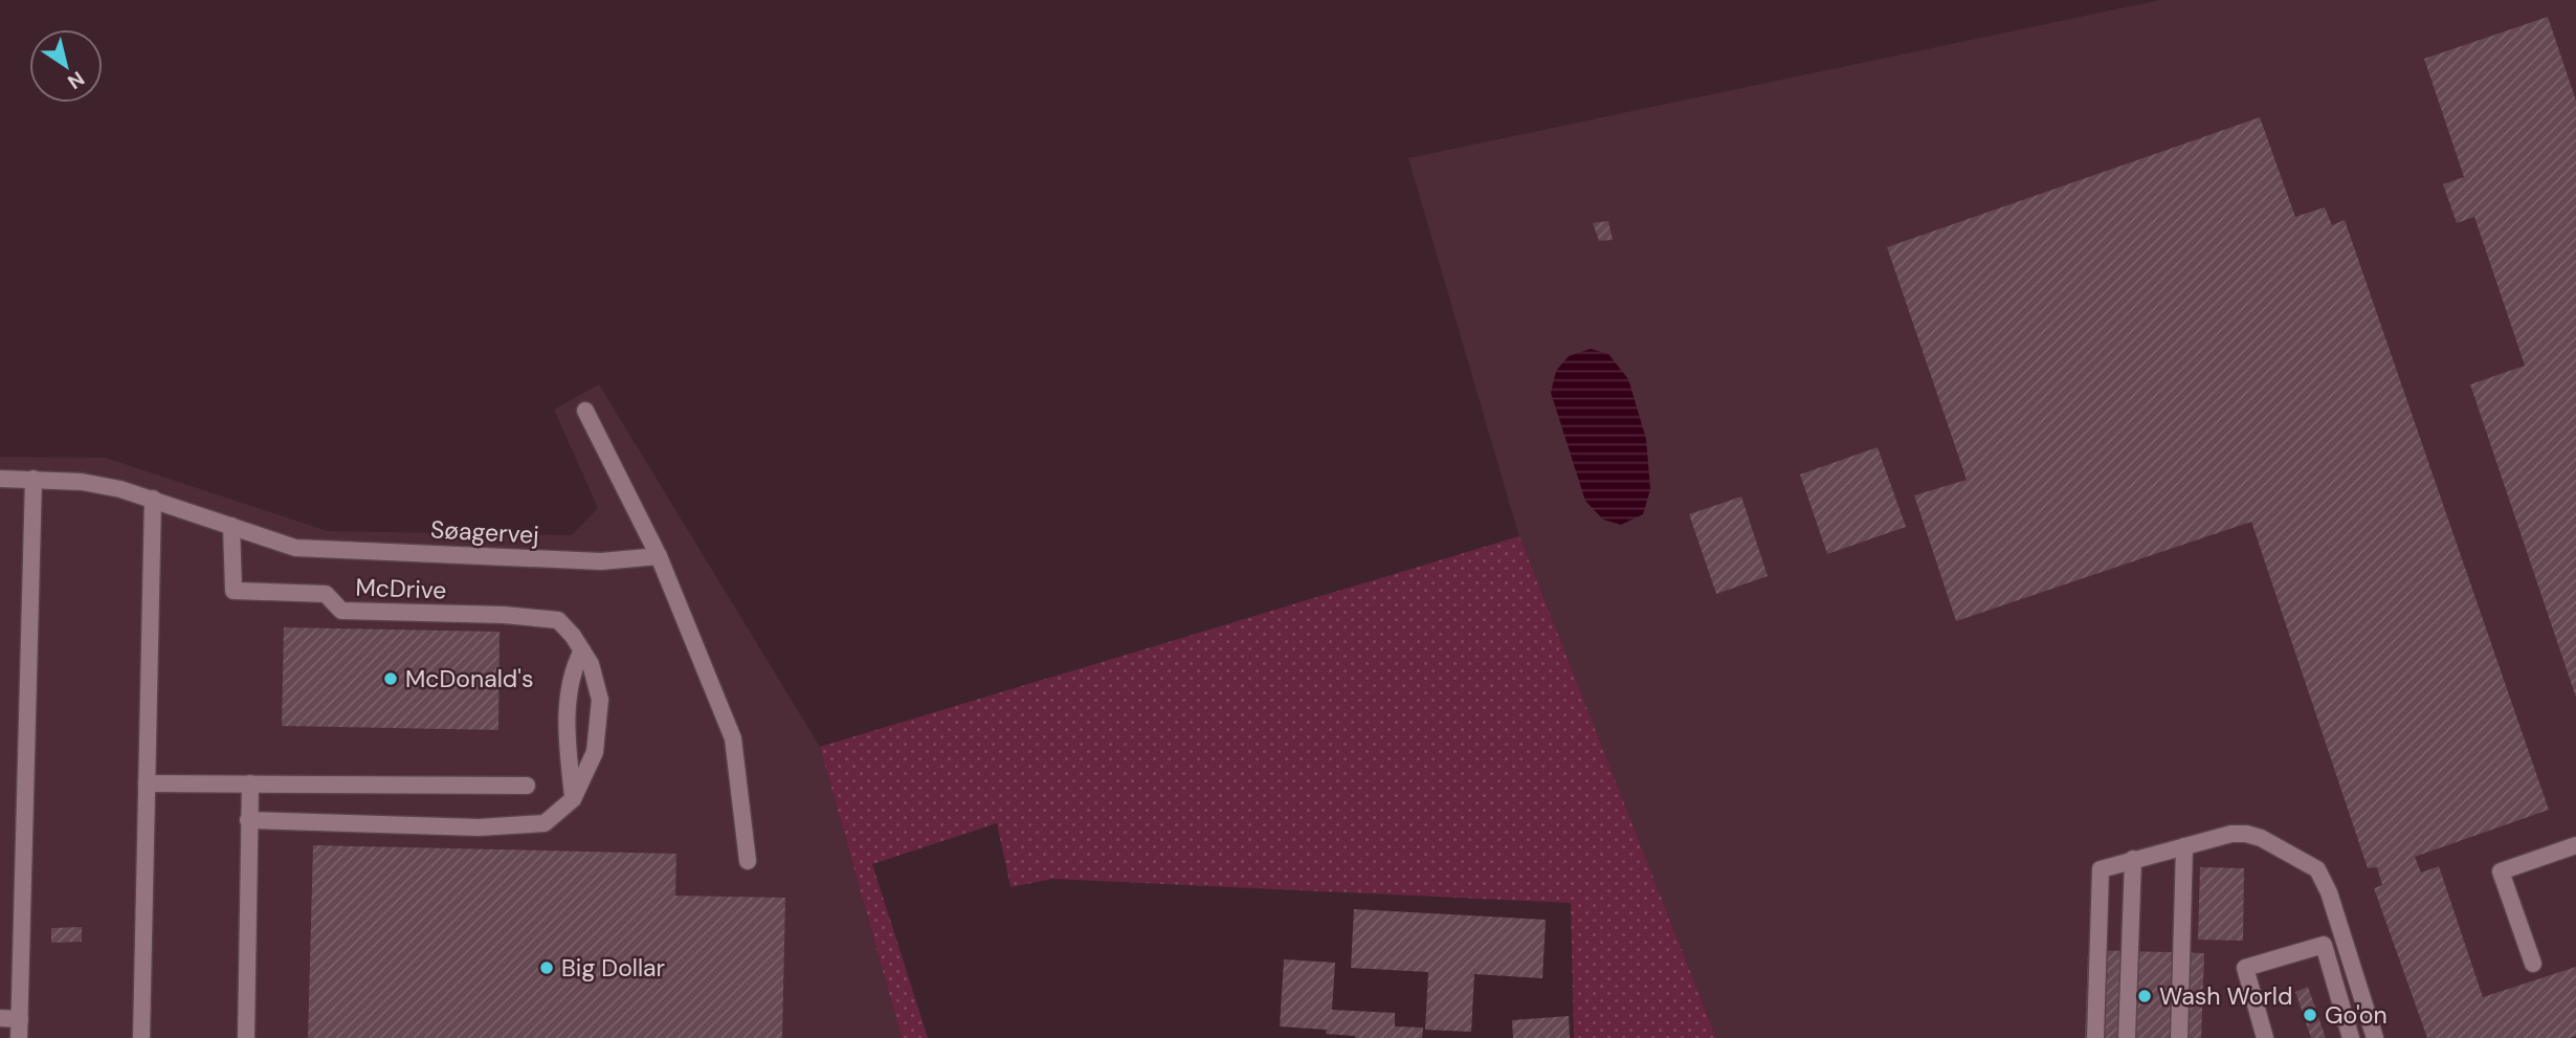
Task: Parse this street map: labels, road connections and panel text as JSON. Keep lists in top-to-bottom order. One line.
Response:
{"streets":{"lane":["Søagervej","McDrive"]},"crossings":[["Søagervej","McDrive"]],"places":["McDonald's","Big Dollar","Wash World","Go'on"],"north":"bottom right"}
